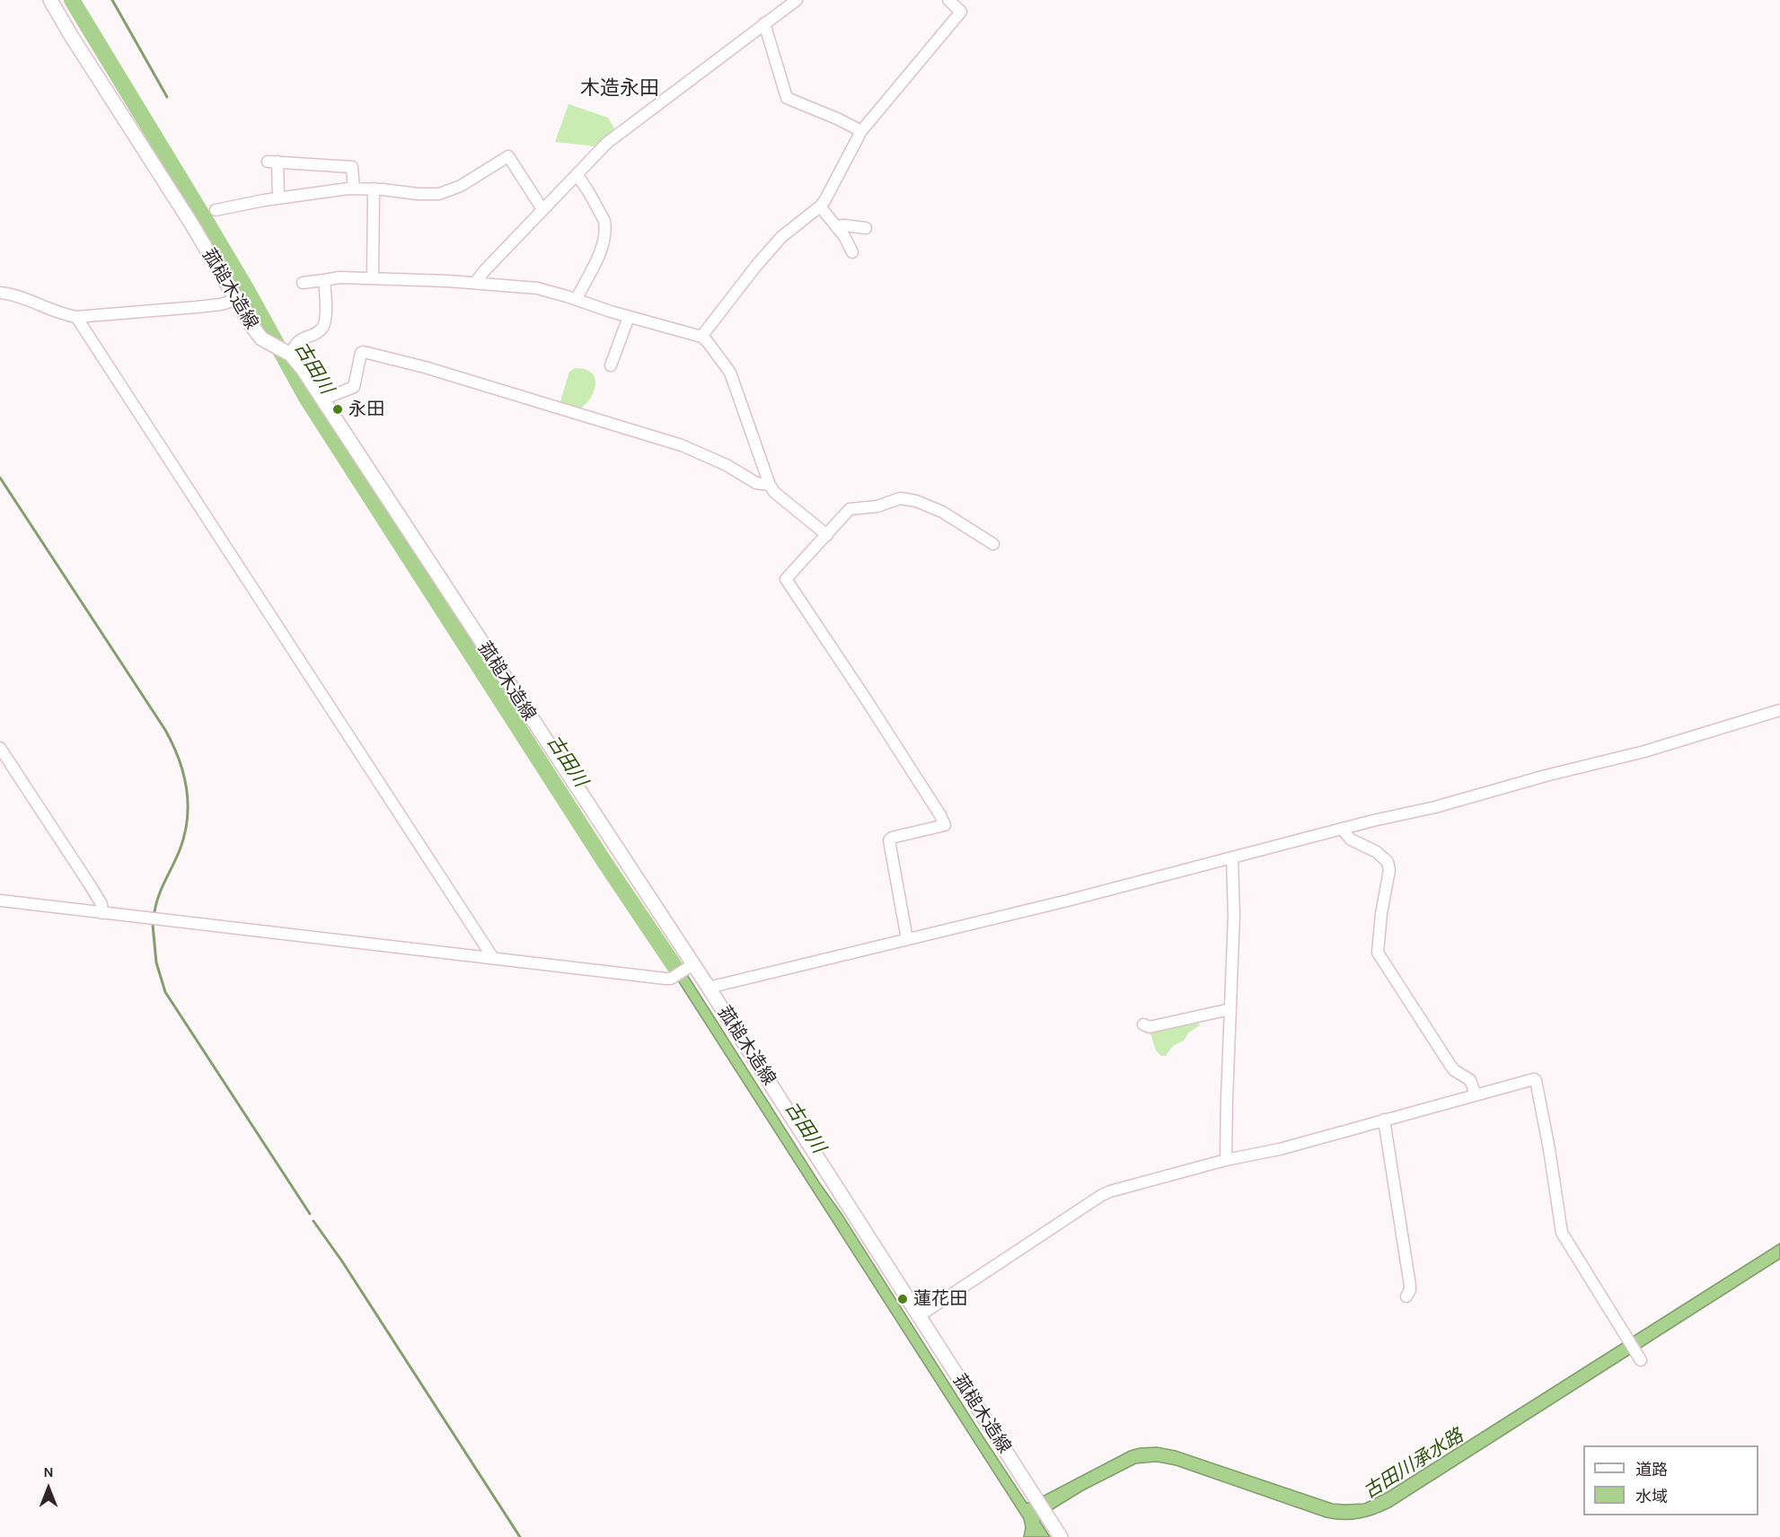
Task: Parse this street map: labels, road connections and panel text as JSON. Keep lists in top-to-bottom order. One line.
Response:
{"streets":{"main road":["菰槌木造線"]},"districts":["木造永田"],"water":["古田川","古田川承水路"],"places":["永田","蓮花田"],"legend":["道路","水域"],"north":"top"}
